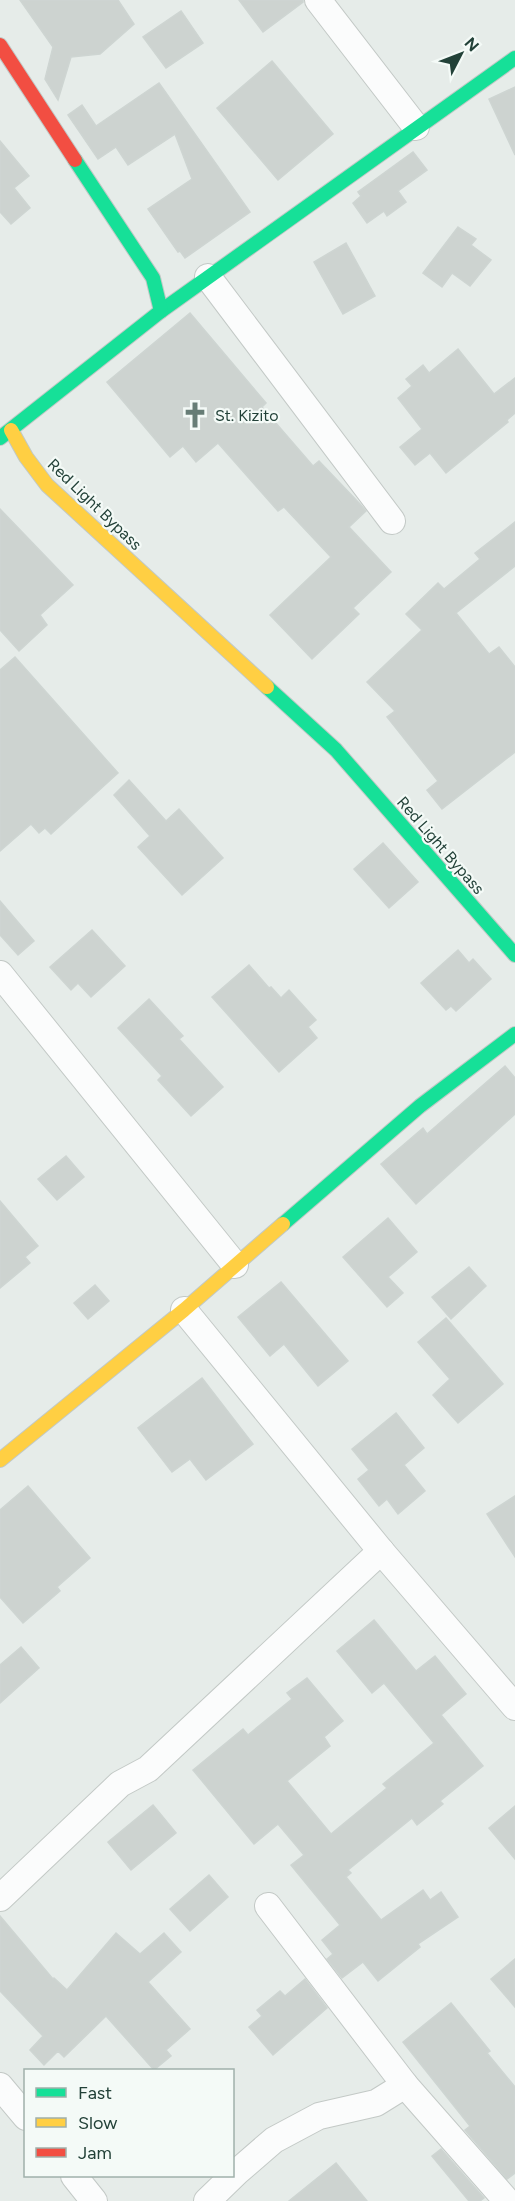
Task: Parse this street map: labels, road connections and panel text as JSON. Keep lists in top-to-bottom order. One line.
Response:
{"streets":{"street":["Red Light Bypass"]},"places":{"church":["St. Kizito"]},"legend":["Fast","Slow","Jam"],"north":"top right"}
